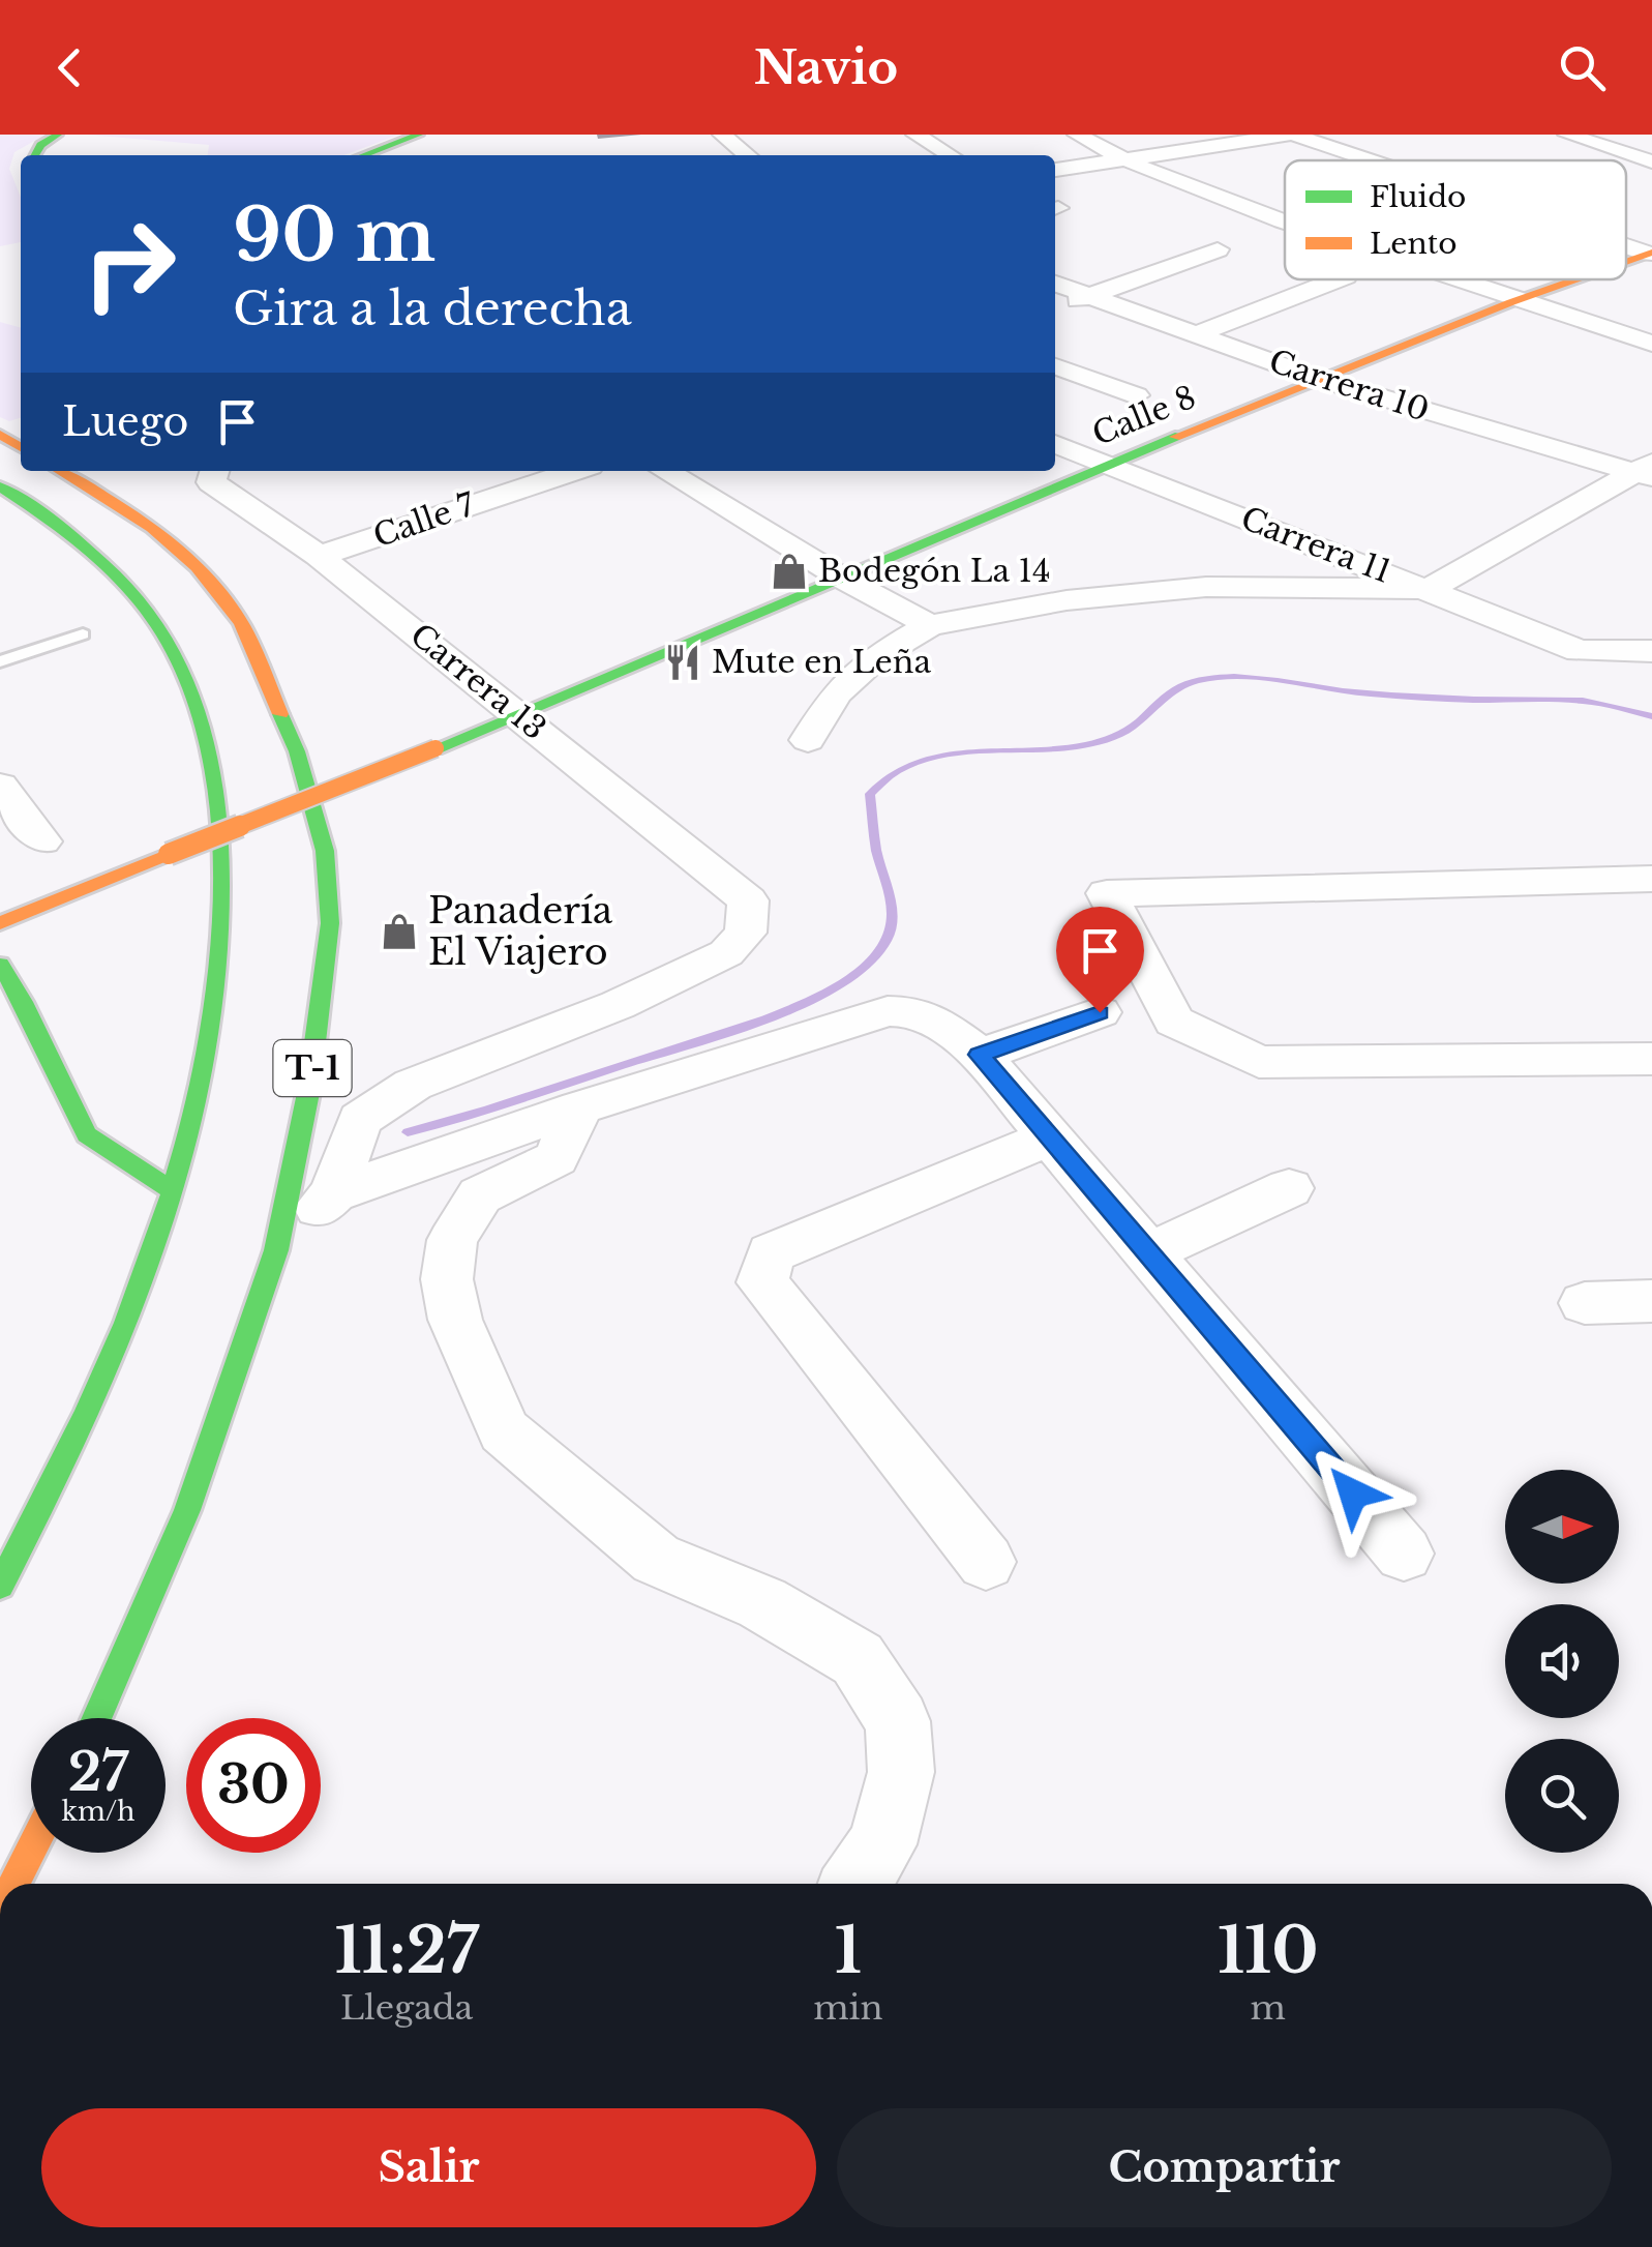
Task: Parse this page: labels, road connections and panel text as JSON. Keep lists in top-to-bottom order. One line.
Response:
{"streets":{"main road":["Calle 8","T-1"],"street":["Carrera 10","Calle 7","Carrera 11","Carrera 13"]},"crossings":[["Carrera 10","Calle 8"],["Calle 8","Carrera 11"],["Calle 8","Carrera 13"],["Calle 7","Carrera 13"]],"places":{"shop":["Bodegón La 14","Panadería El Viajero"],"restaurant":["Mute en Leña"]},"legend":["Fluido","Lento"],"north":"right","page":{"header":"Navio","turn":["90 m","Gira a la derecha"],"then":"Luego","speed":"27 km/h","limit":"30","eta":["11:27","Llegada","1","min","110","m"],"buttons":["Salir","Compartir"]}}
